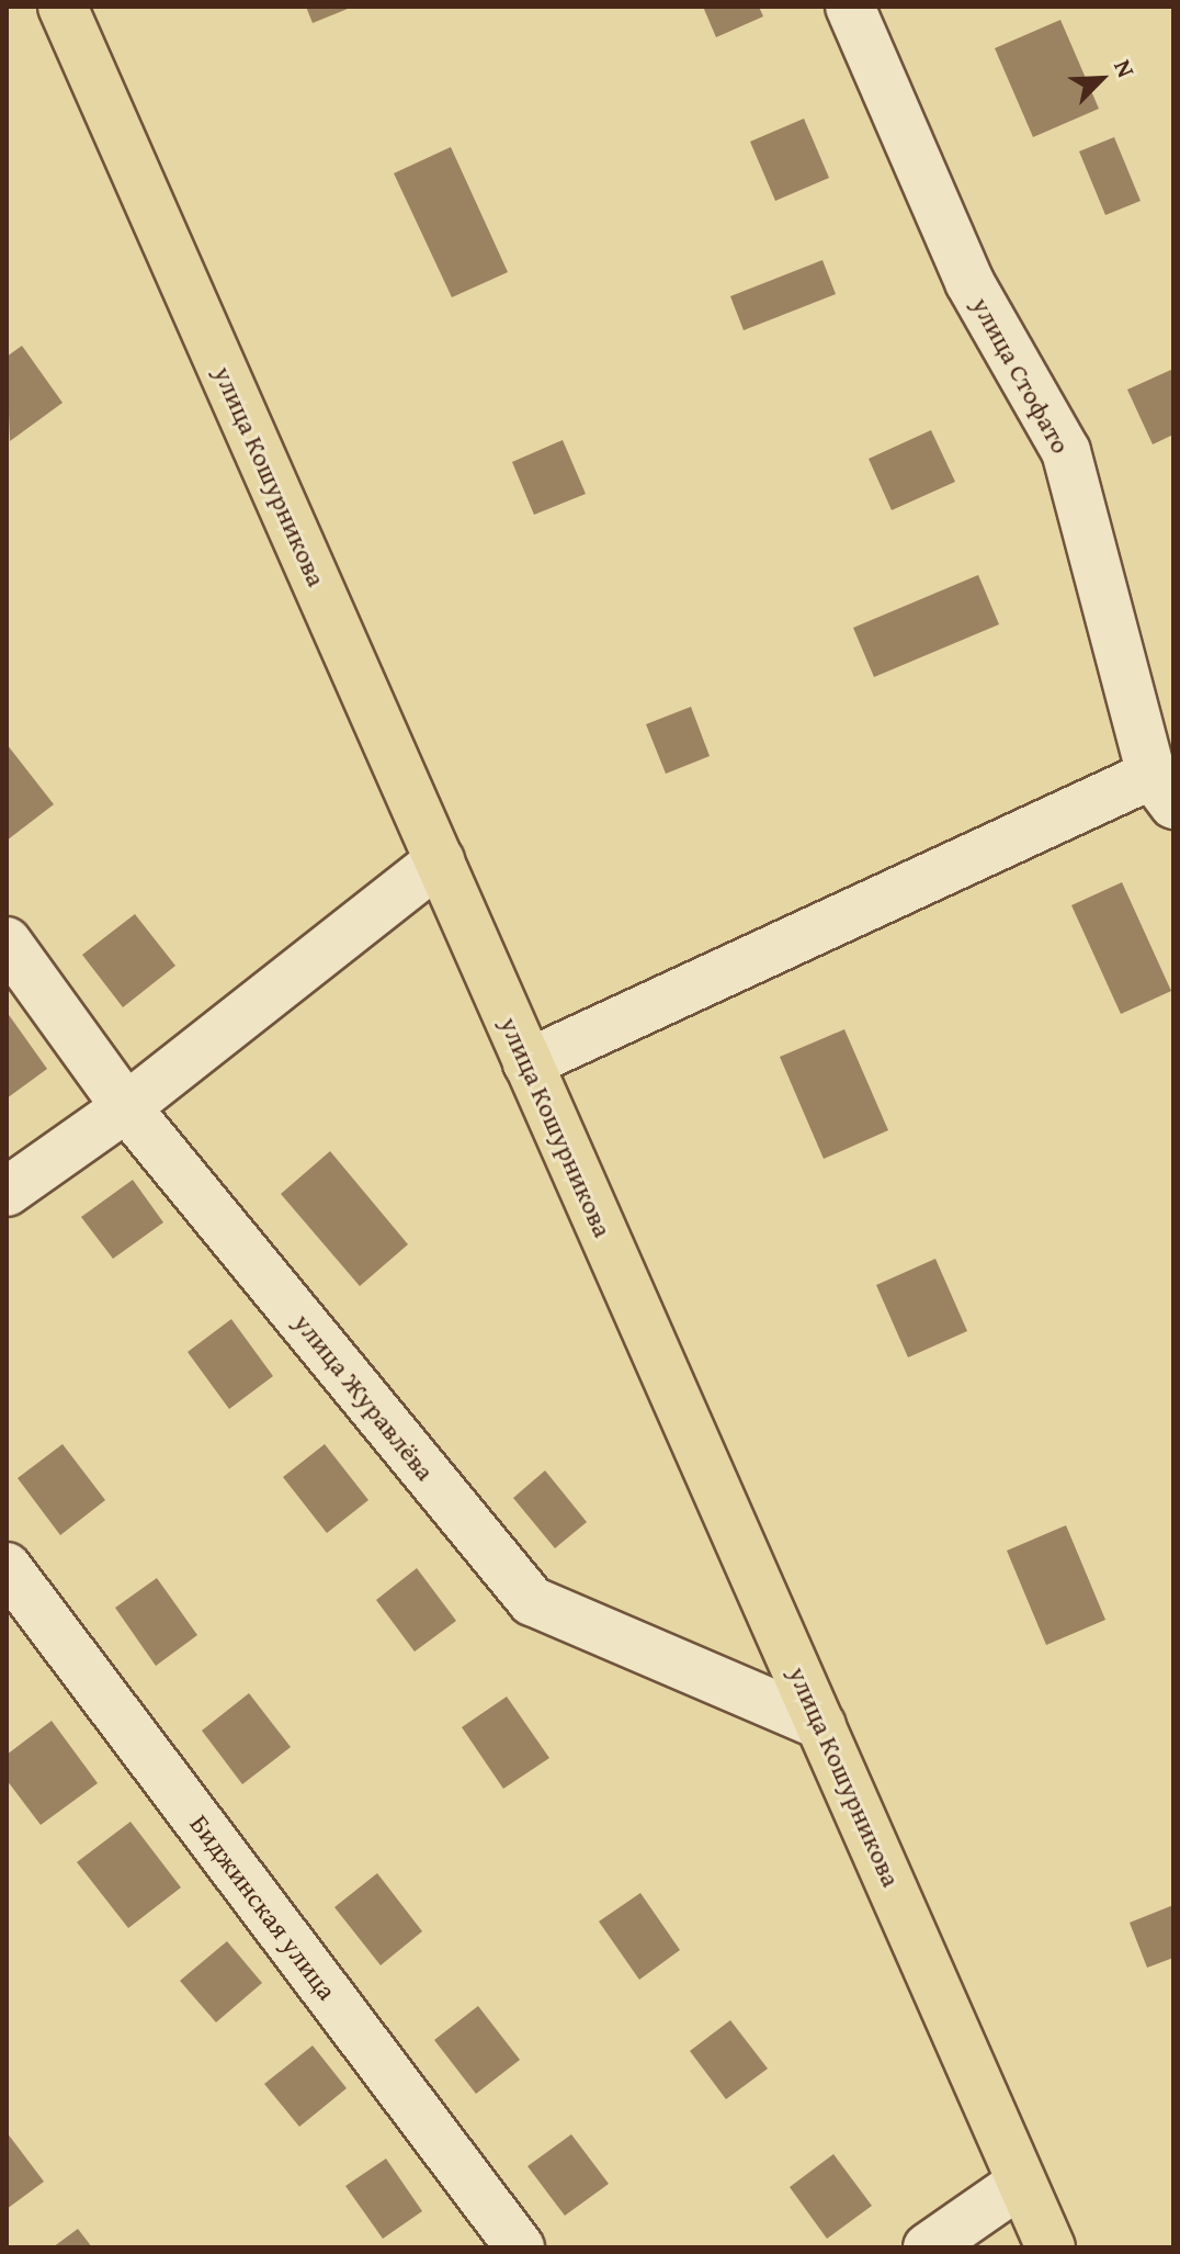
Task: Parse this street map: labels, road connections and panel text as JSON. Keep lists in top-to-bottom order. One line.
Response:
{"streets":{"main road":["улица Кошурникова"],"street":["улица Стофато","улица Журавлёва","Биджинская улица"]},"crossings":[["улица Кошурникова","улица Журавлёва"]],"north":"top right"}
